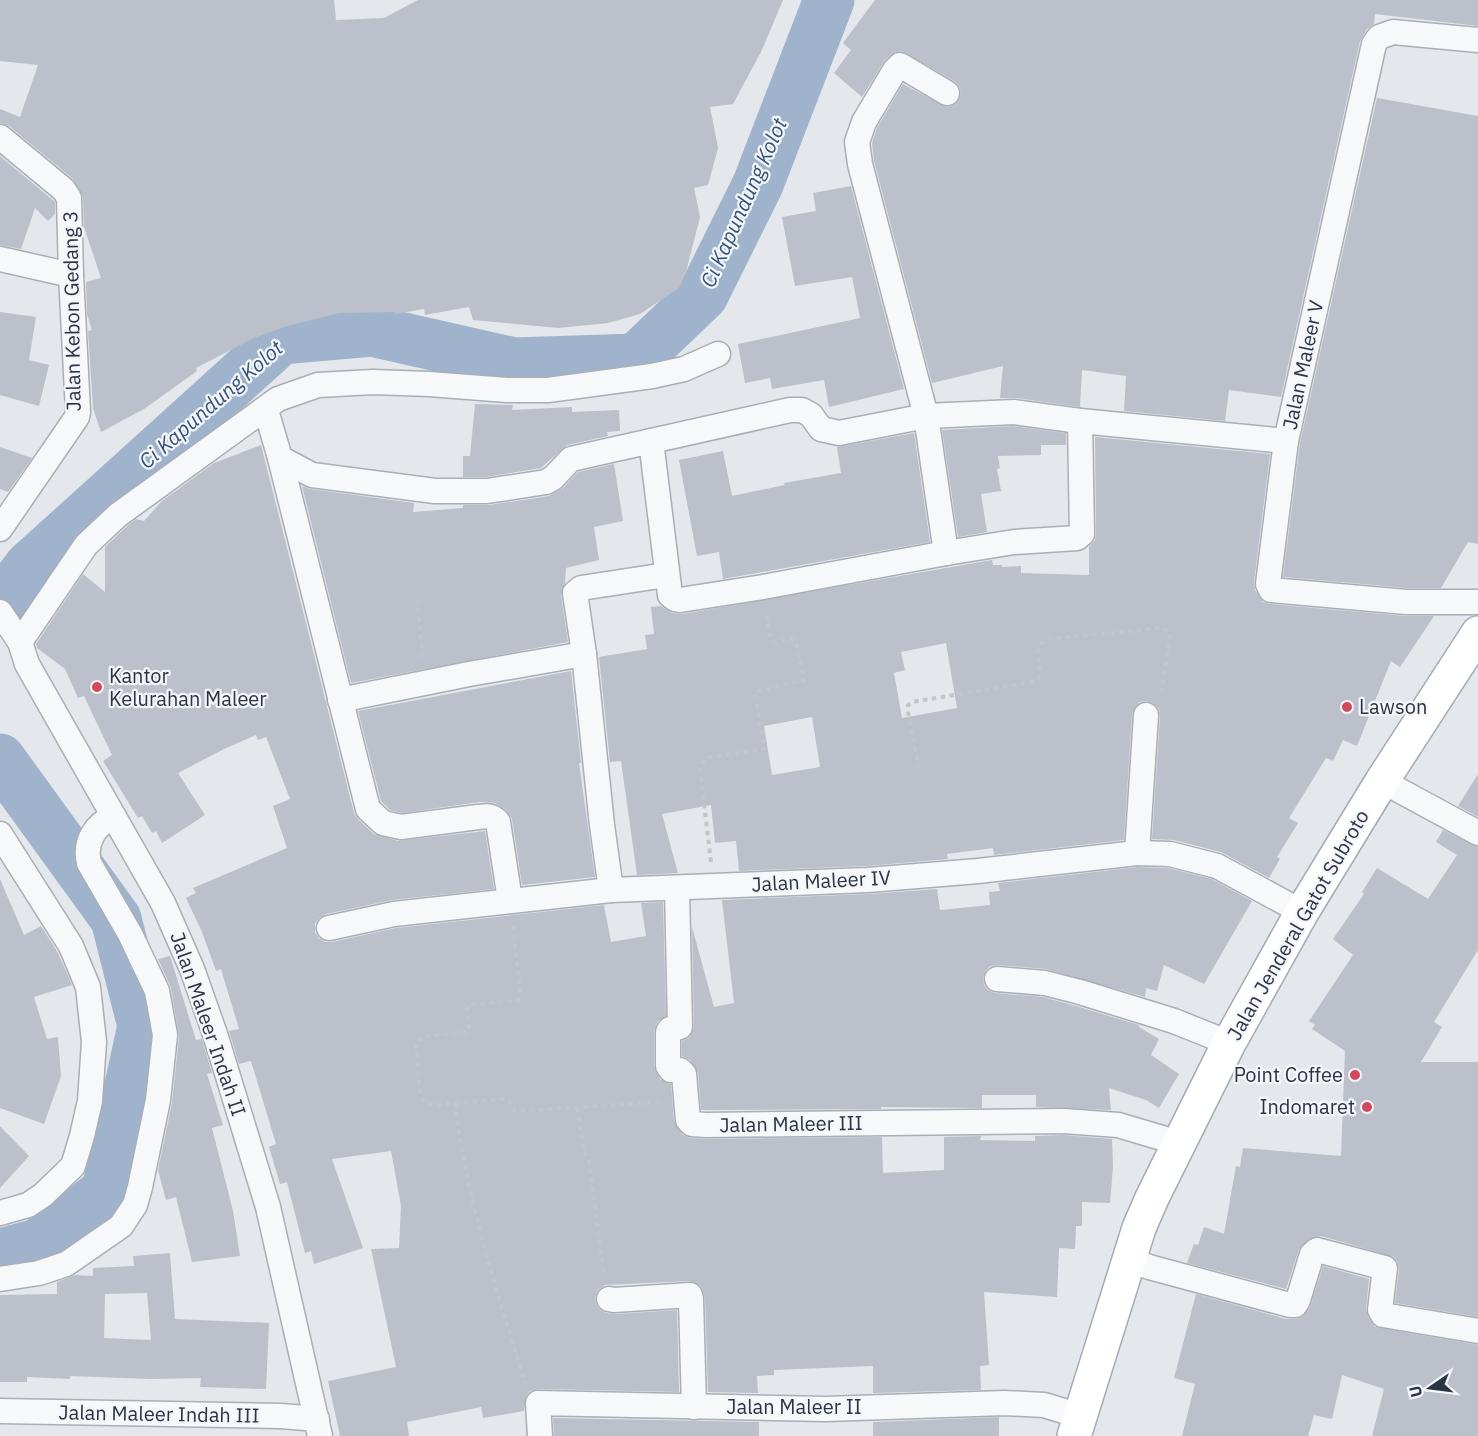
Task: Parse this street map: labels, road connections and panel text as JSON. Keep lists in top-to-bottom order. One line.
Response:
{"streets":{"main road":["Jalan Jenderal Gatot Subroto"],"street":["Jalan Kebon Gedang 3","Jalan Maleer V","Jalan Maleer IV","Jalan Maleer Indah II","Jalan Maleer III","Jalan Maleer II","Jalan Maleer Indah III"]},"crossings":[["Jalan Maleer IV","Jalan Jenderal Gatot Subroto"],["Jalan Maleer IV","Jalan Maleer III"],["Jalan Jenderal Gatot Subroto","Jalan Maleer III"],["Jalan Jenderal Gatot Subroto","Jalan Maleer II"],["Jalan Maleer Indah II","Jalan Maleer Indah III"]],"water":["Ci Kapundung Kolot"],"places":["Kantor Kelurahan Maleer","Lawson","Point Coffee","Indomaret"],"north":"left"}
